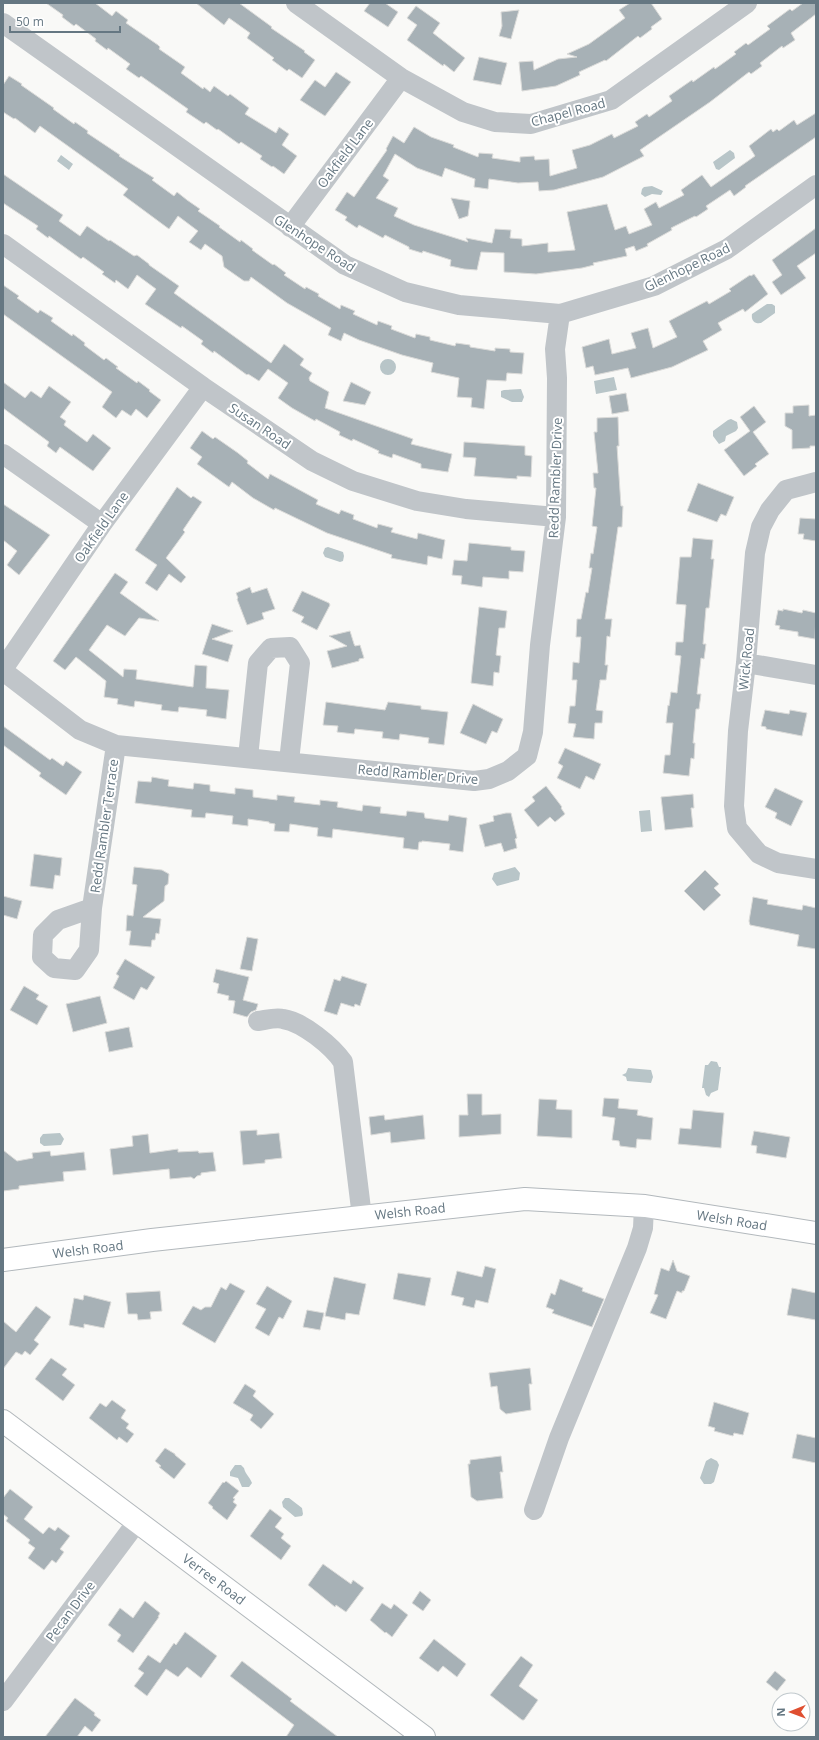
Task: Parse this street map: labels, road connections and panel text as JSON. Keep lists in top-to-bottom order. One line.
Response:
{"streets":{"main road":["Welsh Road","Verree Road"],"street":["Chapel Road","Oakfield Lane","Glenhope Road","Susan Road","Redd Rambler Drive","Wick Road","Redd Rambler Terrace","Pecan Drive"]},"crossings":[["Chapel Road","Oakfield Lane"],["Oakfield Lane","Glenhope Road"],["Oakfield Lane","Susan Road"],["Oakfield Lane","Redd Rambler Drive"],["Glenhope Road","Redd Rambler Drive"],["Susan Road","Redd Rambler Drive"],["Redd Rambler Drive","Redd Rambler Terrace"],["Verree Road","Pecan Drive"]],"scale_bar":"50 m","north":"left"}
